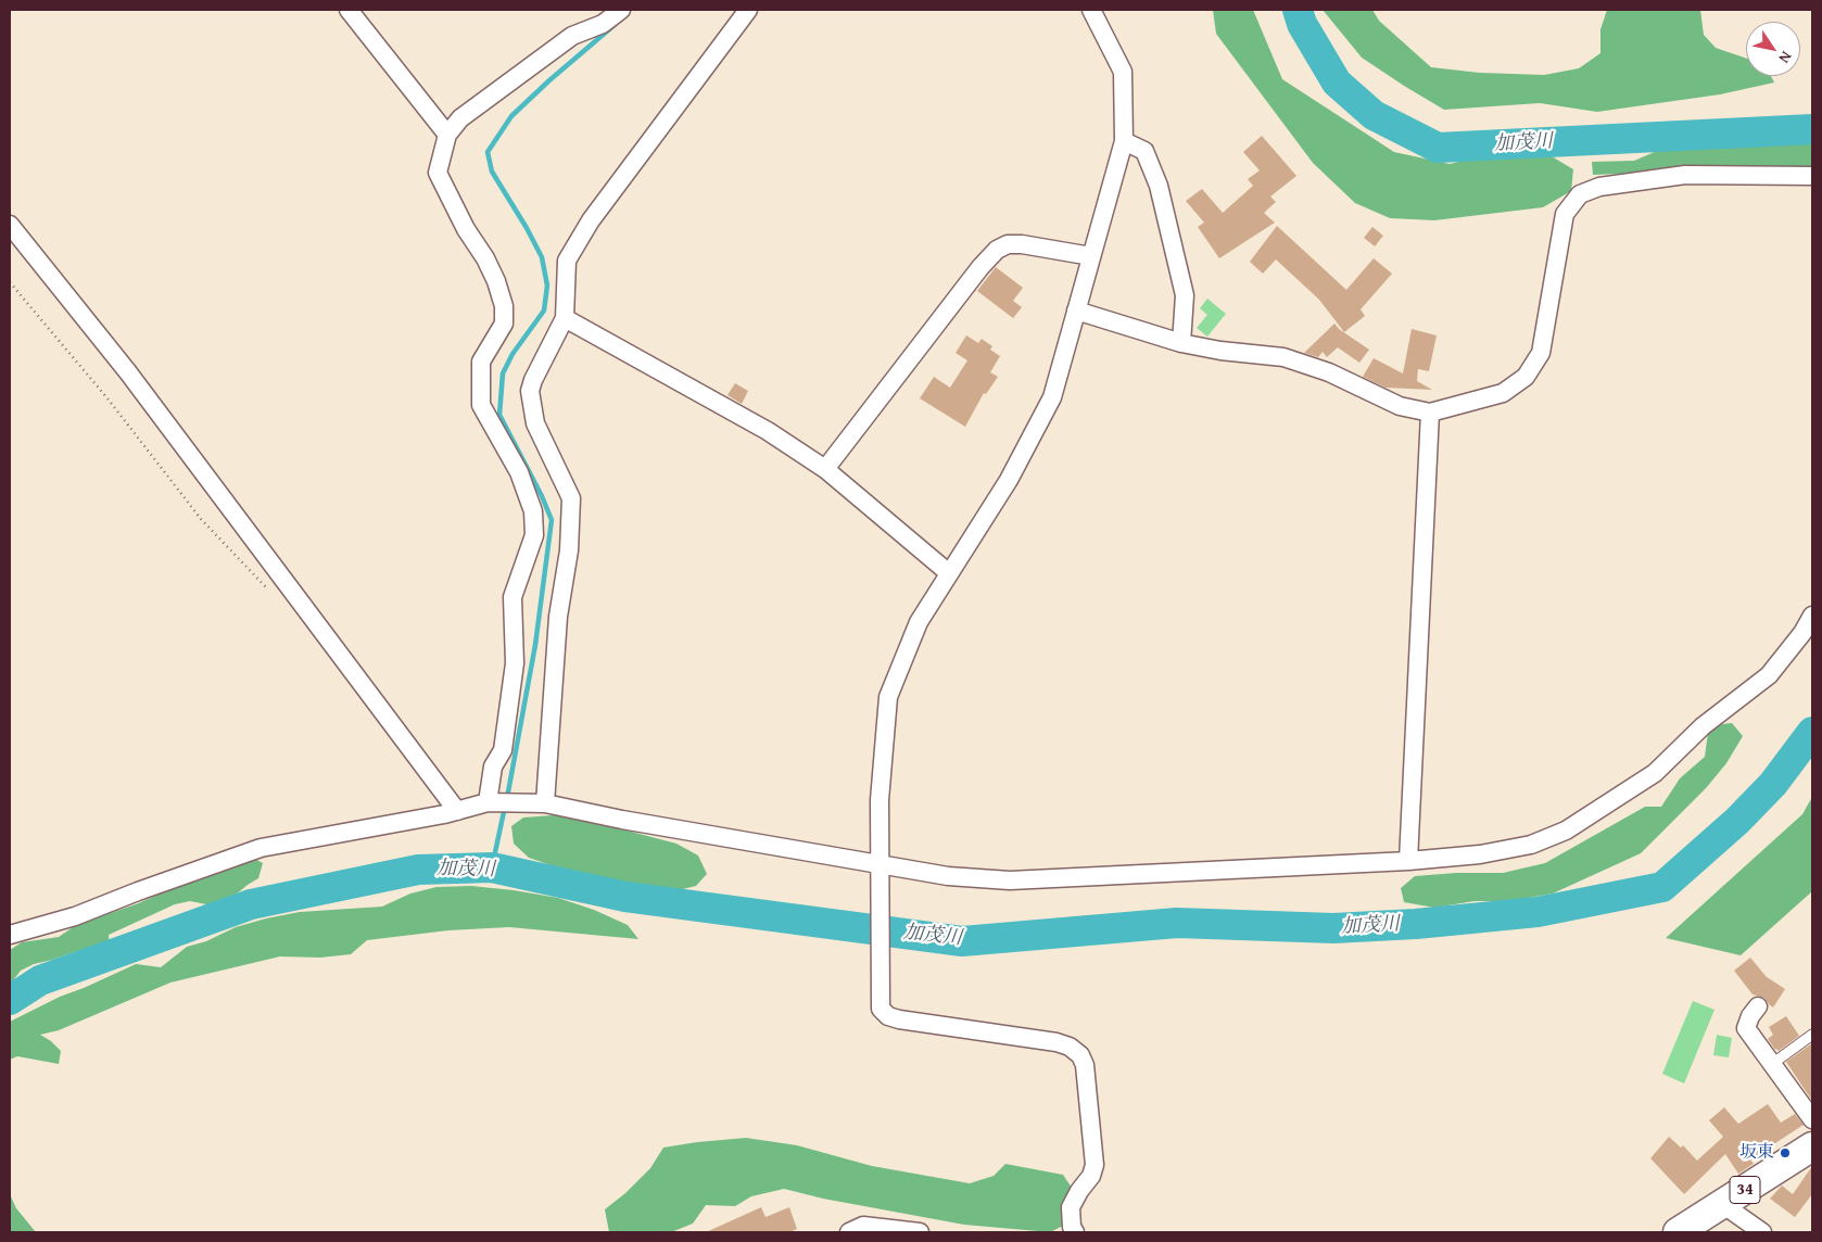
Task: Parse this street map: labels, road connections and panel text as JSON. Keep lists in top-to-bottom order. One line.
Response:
{"streets":{"main road":["34"]},"water":["加茂川"],"places":["坂東"],"north":"bottom right"}
